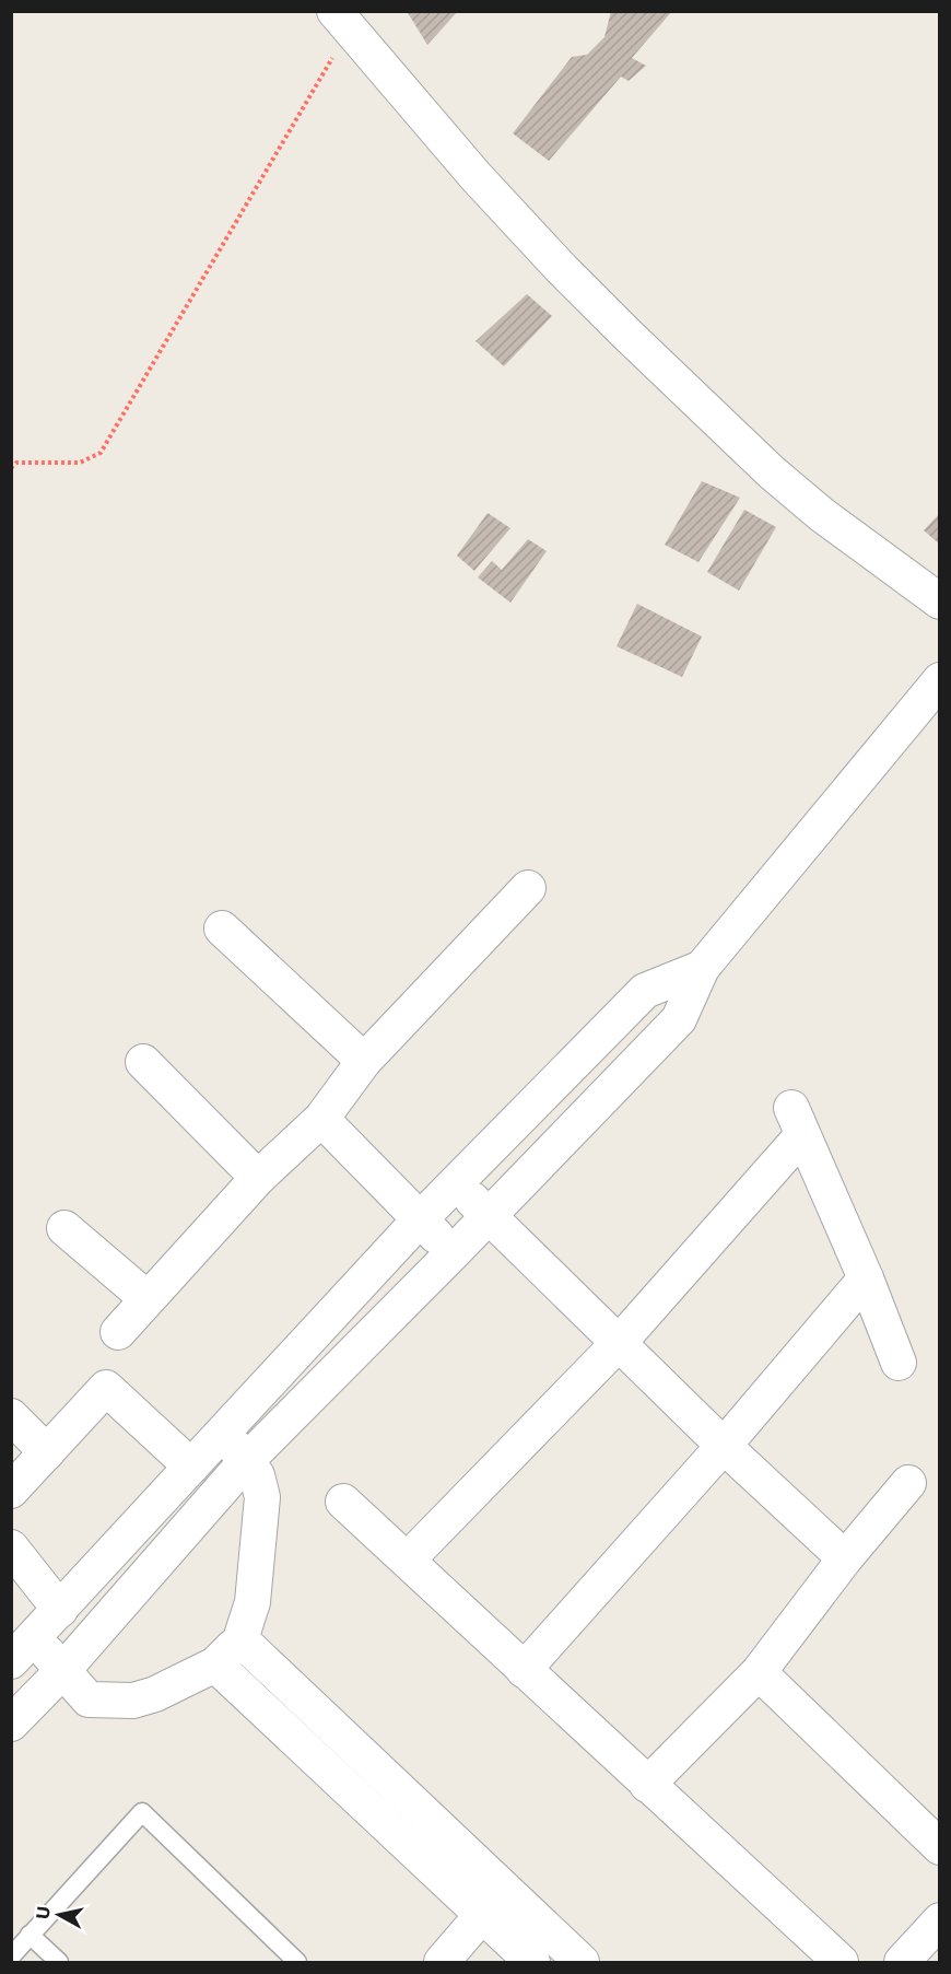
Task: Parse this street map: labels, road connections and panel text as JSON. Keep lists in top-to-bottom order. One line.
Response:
{"north":"left"}
